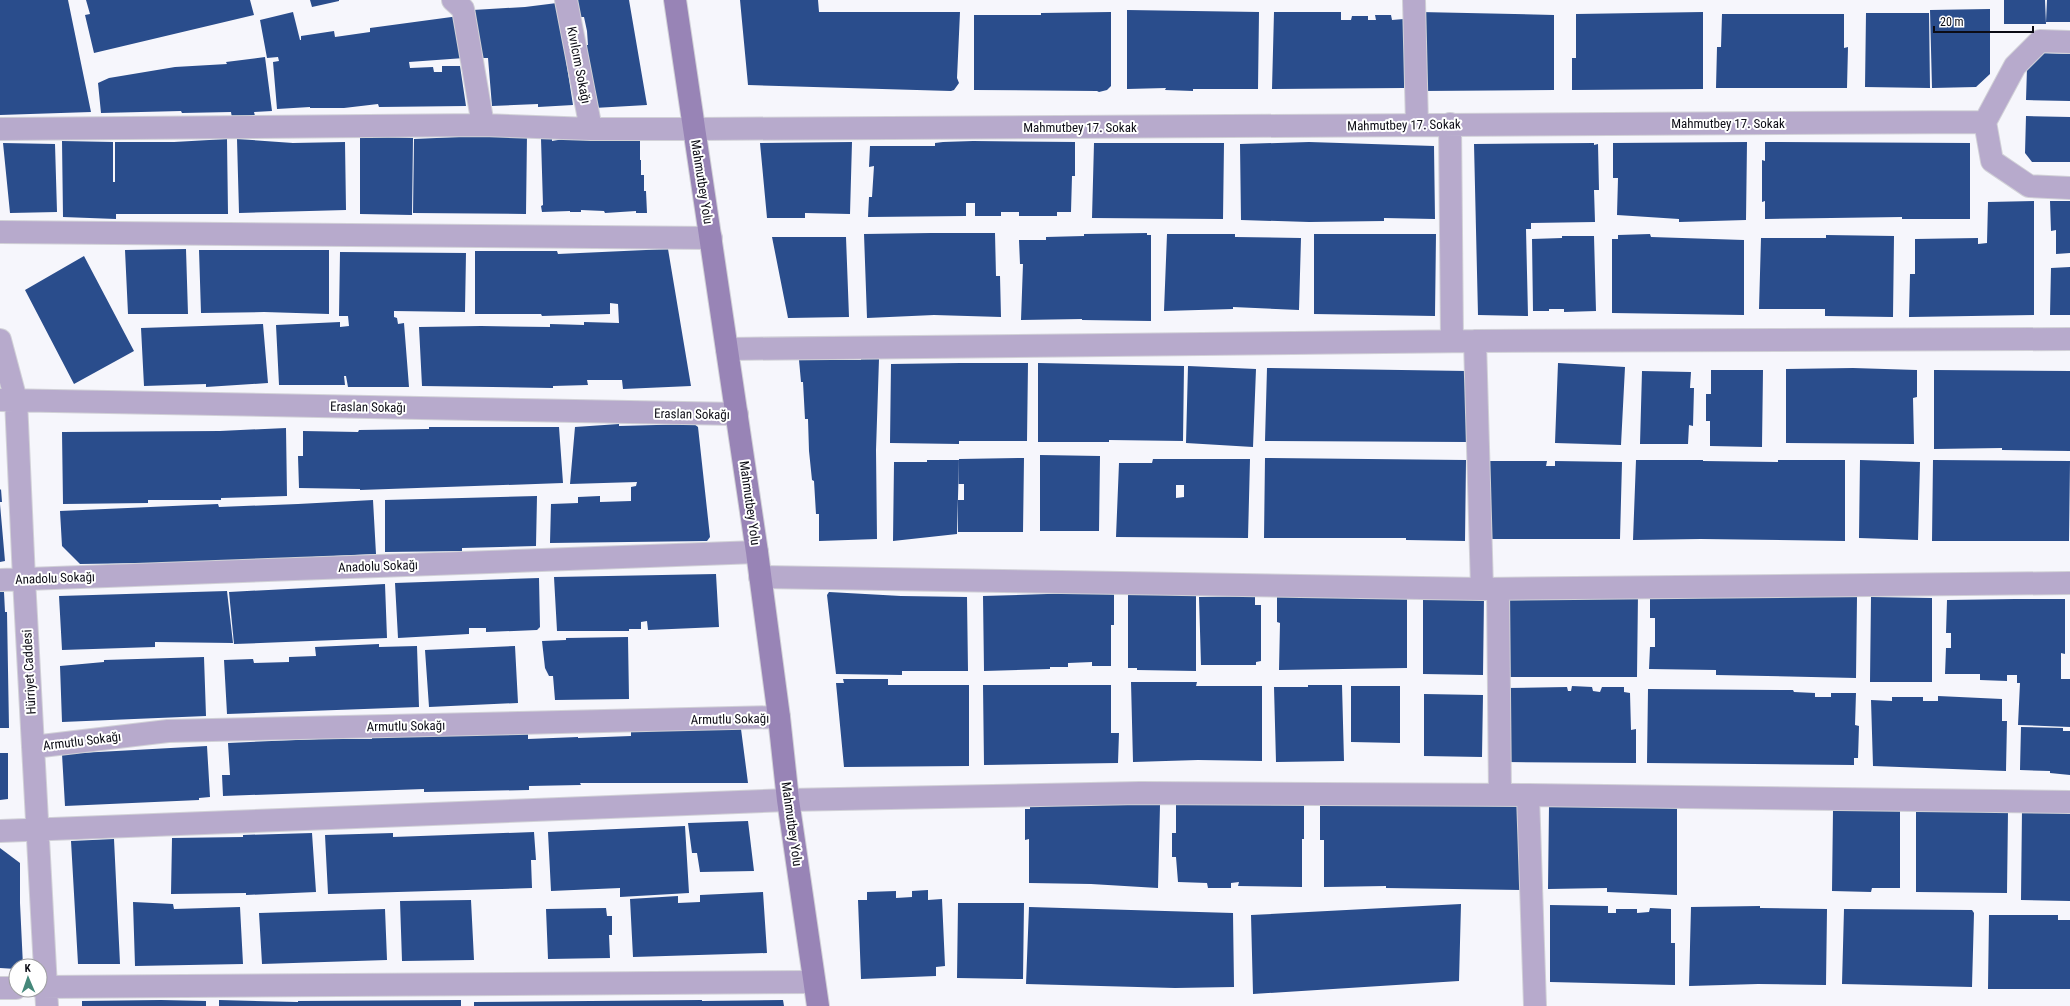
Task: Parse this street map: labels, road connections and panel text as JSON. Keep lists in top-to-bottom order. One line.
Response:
{"streets":{"main road":["Mahmutbey Yolu"],"street":["Kıvılcım Sokağı","Mahmutbey 17. Sokak","Eraslan Sokağı","Anadolu Sokağı","Hürriyet Caddesi","Armutlu Sokağı"]},"crossings":[["Kıvılcım Sokağı","Mahmutbey 17. Sokak"],["Mahmutbey 17. Sokak","Mahmutbey Yolu"],["Mahmutbey Yolu","Eraslan Sokağı"],["Mahmutbey Yolu","Anadolu Sokağı"],["Mahmutbey Yolu","Armutlu Sokağı"],["Eraslan Sokağı","Hürriyet Caddesi"],["Anadolu Sokağı","Hürriyet Caddesi"],["Hürriyet Caddesi","Armutlu Sokağı"]],"scale_bar":"20 m","north":"top"}
